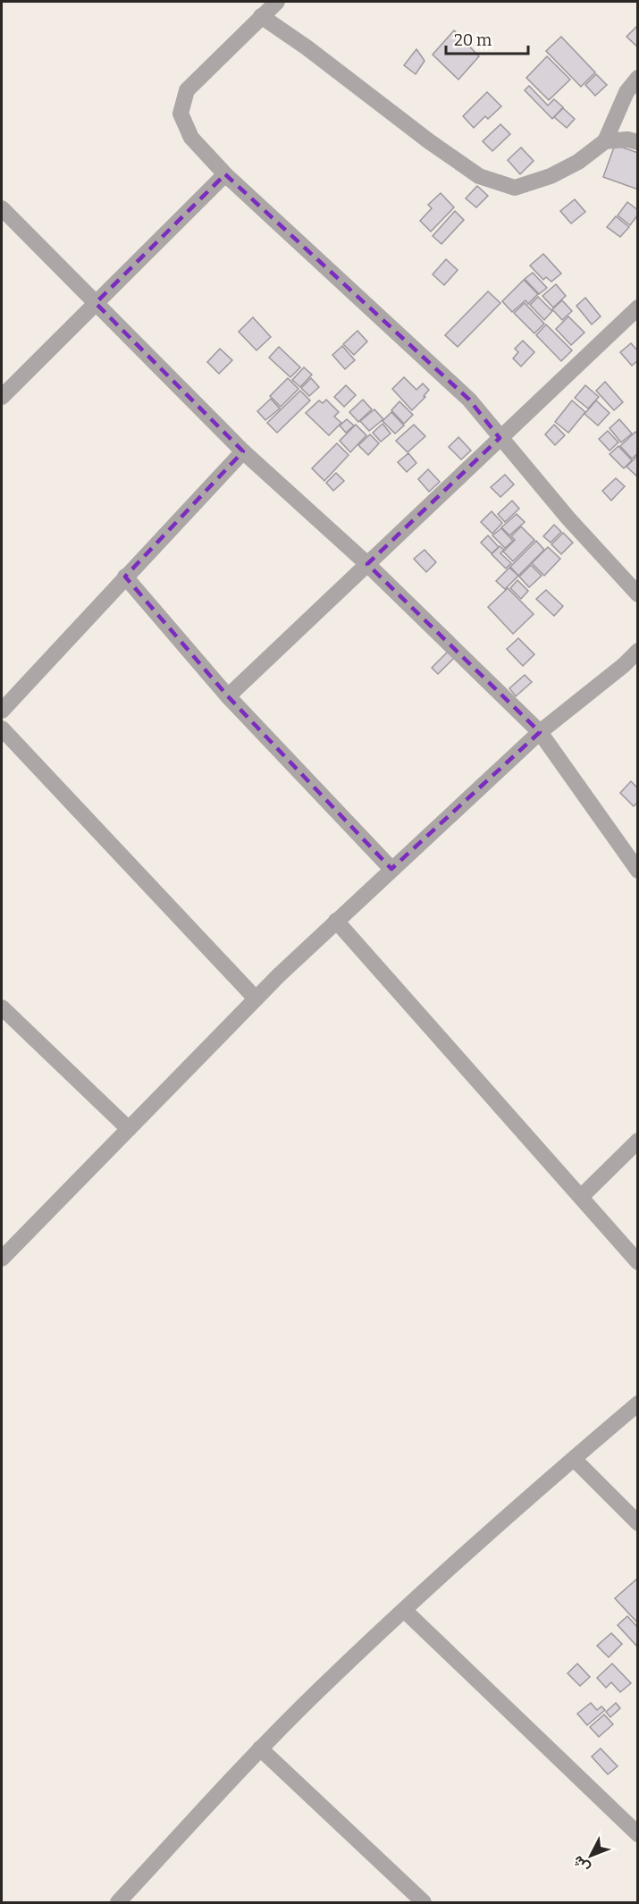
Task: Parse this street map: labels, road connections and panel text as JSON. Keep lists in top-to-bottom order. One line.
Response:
{"scale_bar":"20 m","north":"bottom left"}
